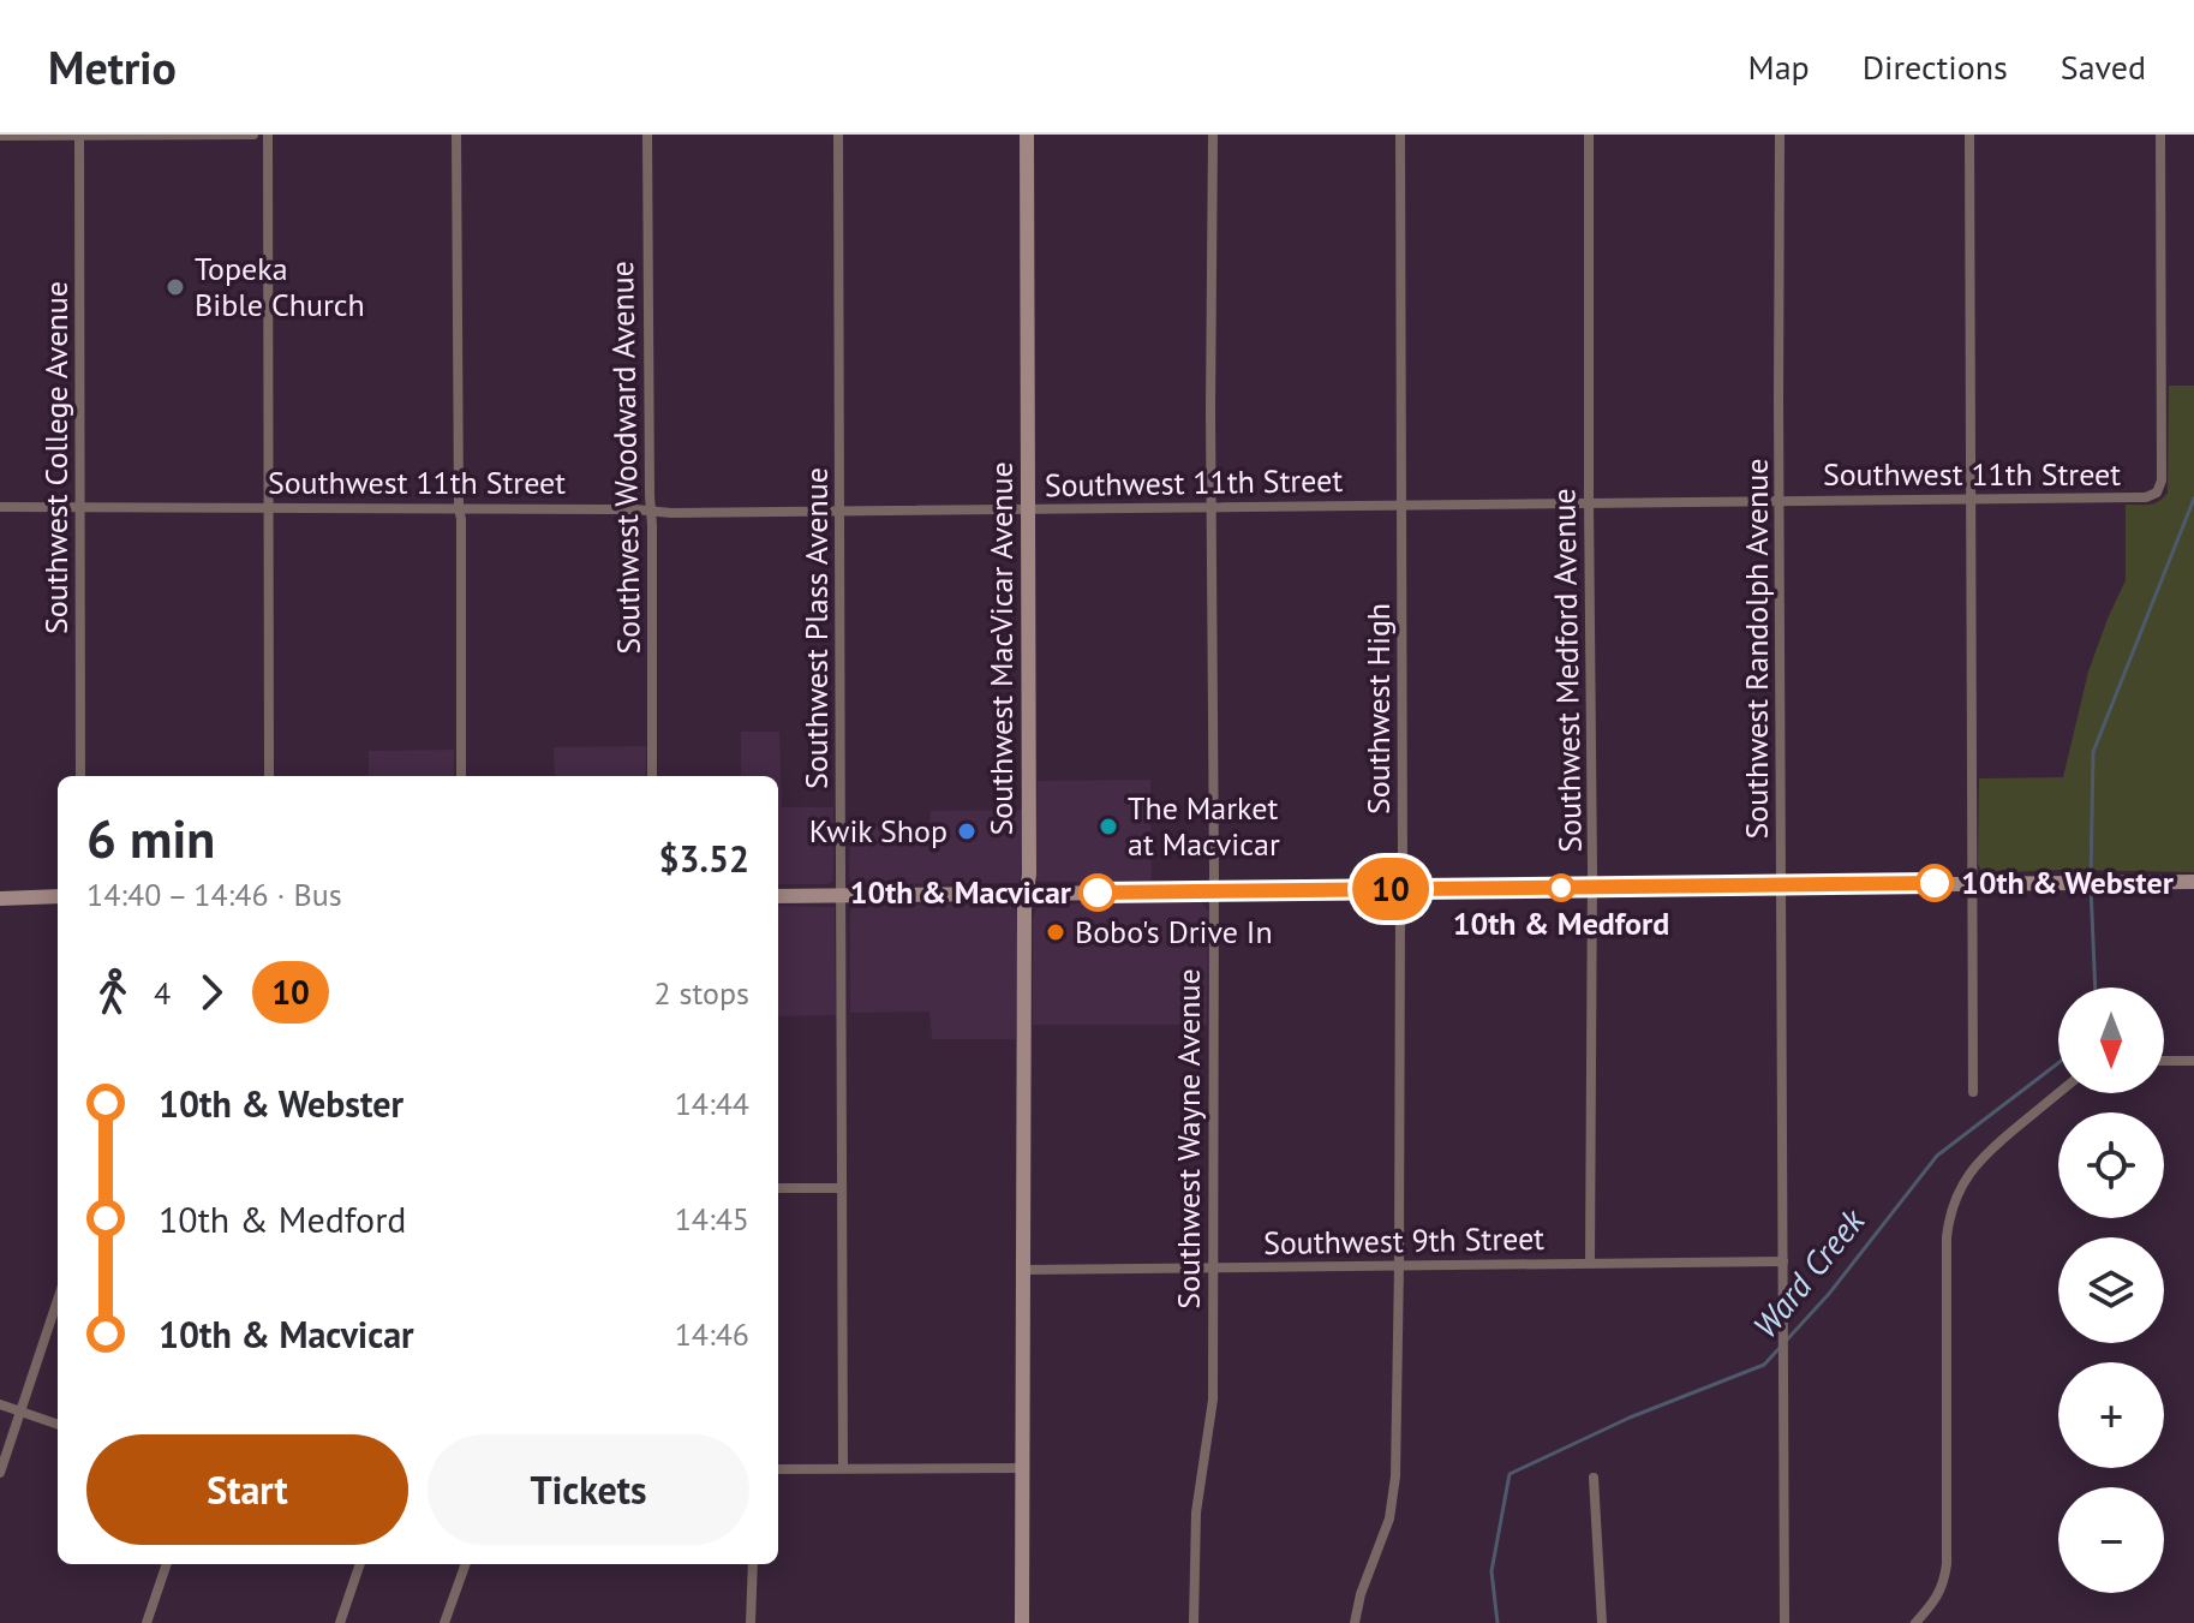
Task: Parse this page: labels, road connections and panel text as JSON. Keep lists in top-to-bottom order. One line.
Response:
{"streets":{"main road":["Southwest MacVicar Avenue"],"street":["Southwest College Avenue","Southwest Woodward Avenue","Southwest 11th Street","Southwest Plass Avenue","Southwest Randolph Avenue","Southwest Medford Avenue","Southwest High","Southwest Wayne Avenue","Southwest 9th Street"]},"crossings":[["Southwest College Avenue","Southwest 11th Street"],["Southwest Woodward Avenue","Southwest 11th Street"],["Southwest 11th Street","Southwest Plass Avenue"],["Southwest 11th Street","Southwest MacVicar Avenue"],["Southwest 11th Street","Southwest Randolph Avenue"],["Southwest 11th Street","Southwest Medford Avenue"],["Southwest 11th Street","Southwest High"],["Southwest 11th Street","Southwest Wayne Avenue"],["Southwest MacVicar Avenue","Southwest 9th Street"],["Southwest Randolph Avenue","Southwest 9th Street"],["Southwest Medford Avenue","Southwest 9th Street"],["Southwest High","Southwest 9th Street"],["Southwest Wayne Avenue","Southwest 9th Street"]],"water":["Ward Creek"],"places":["Topeka Bible Church","The Market at Macvicar","Kwik Shop","10th & Webster","10th & Medford","10th & Macvicar","Bobo's Drive In"],"lines":["bus line 10"],"north":"bottom","page":{"header":"Metrio","nav":["Map","Directions","Saved"],"on_map":"10","heading":["6 min","14:40 – 14:46 · Bus","$3.52"],"legs":["4","10","2 stops"],"map_buttons":["+","−"],"list":[{"name":"10th & Webster","value":"14:44"},{"name":"10th & Medford","value":"14:45"},{"name":"10th & Macvicar","value":"14:46"}],"buttons":["Start","Tickets"]}}
